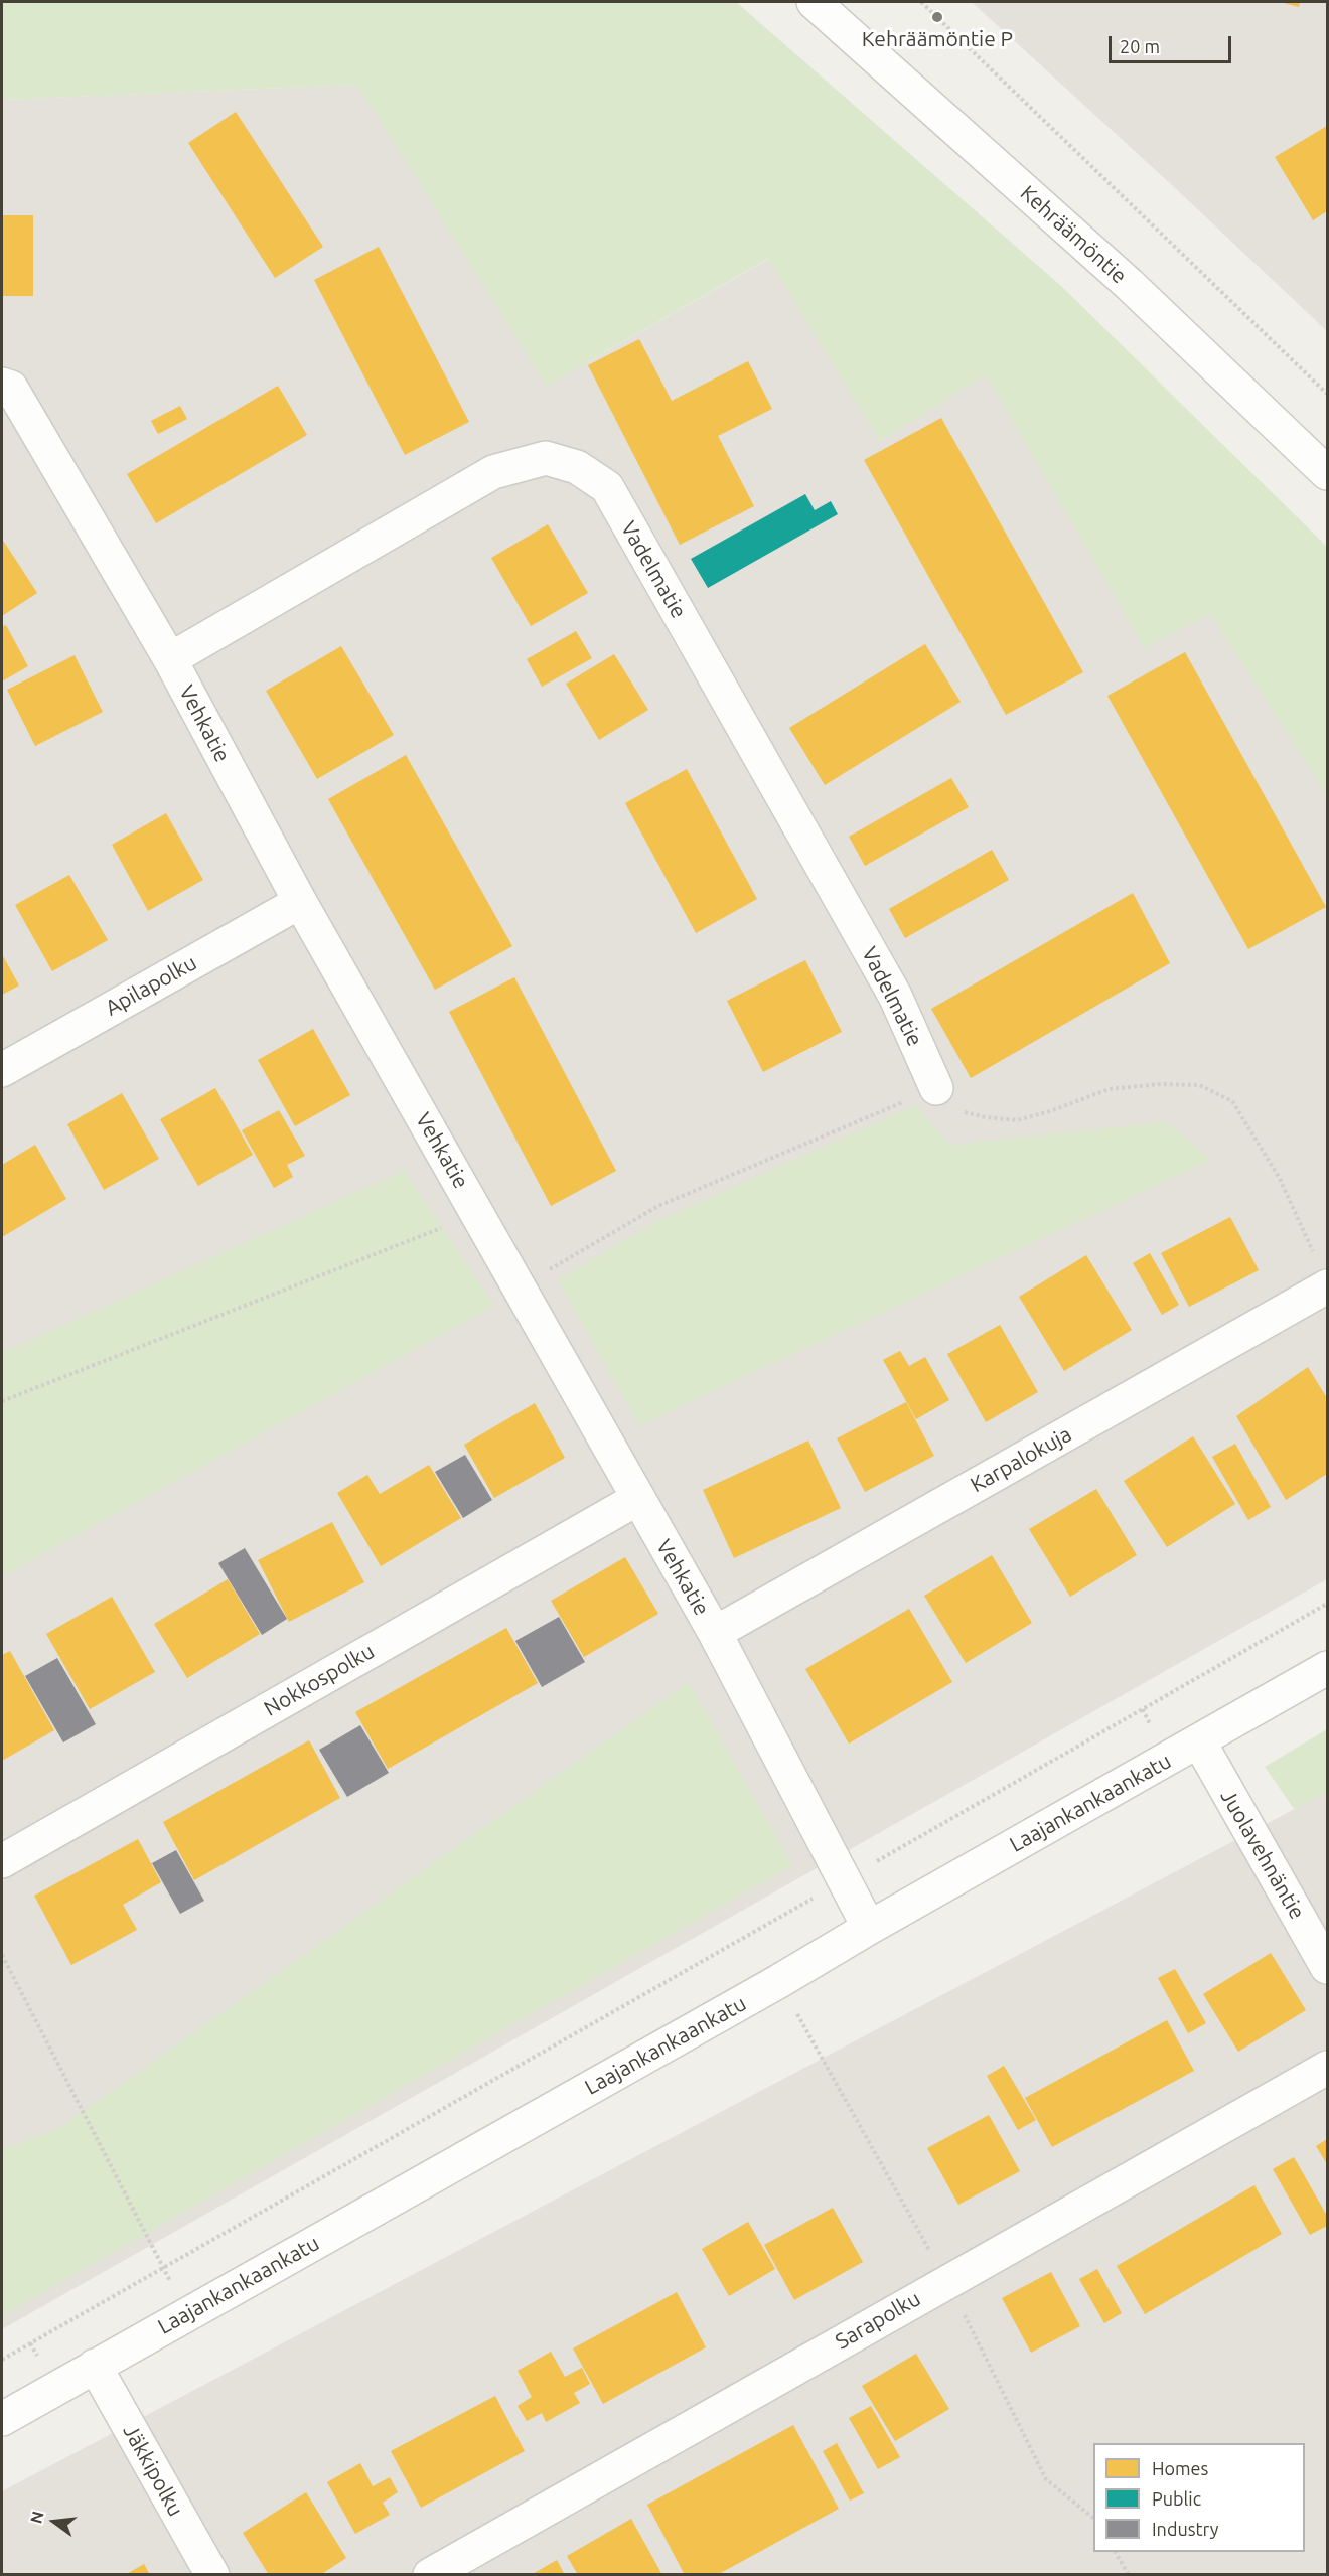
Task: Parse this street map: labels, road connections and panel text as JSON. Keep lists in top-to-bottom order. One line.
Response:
{"streets":{"street":["Kehräämöntie","Vadelmatie","Vehkatie","Apilapolku","Karpalokuja","Nokkospolku","Laajankankaankatu","Juolavehnäntie","Sarapolku","Jäkkipolku"]},"crossings":[["Vadelmatie","Vehkatie"],["Vehkatie","Apilapolku"],["Vehkatie","Karpalokuja"],["Vehkatie","Nokkospolku"],["Vehkatie","Laajankankaankatu"],["Laajankankaankatu","Juolavehnäntie"],["Laajankankaankatu","Jäkkipolku"]],"places":["Kehräämöntie P"],"legend":["Homes","Public","Industry"],"scale_bar":"20 m","north":"left"}
